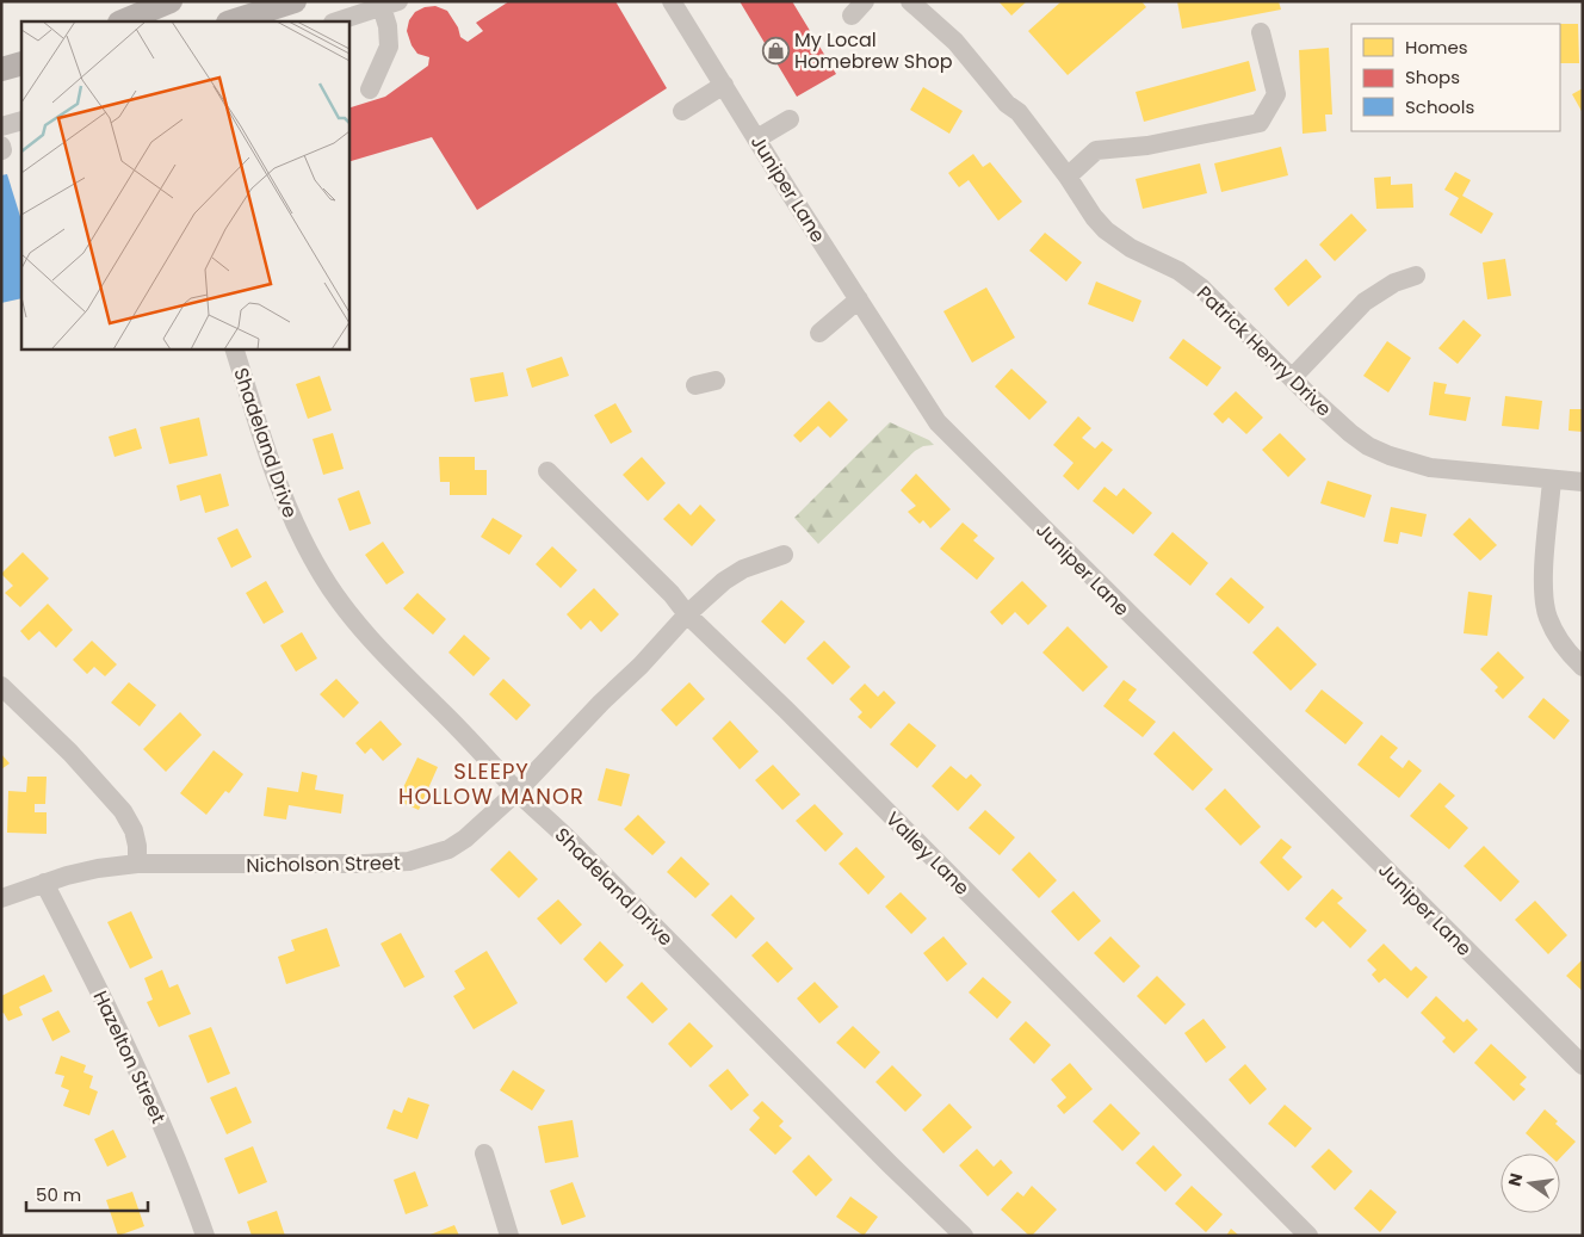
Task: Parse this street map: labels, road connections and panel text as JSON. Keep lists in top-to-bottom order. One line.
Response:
{"streets":{"street":["Juniper Lane","Patrick Henry Drive","Shadeland Drive","Valley Lane","Nicholson Street","Hazelton Street"]},"crossings":[["Shadeland Drive","Nicholson Street"],["Valley Lane","Nicholson Street"],["Nicholson Street","Hazelton Street"]],"districts":["SLEEPY HOLLOW MANOR"],"places":{"shop":["My Local Homebrew Shop"]},"legend":["Homes","Shops","Schools"],"scale_bar":"50 m","north":"left"}
